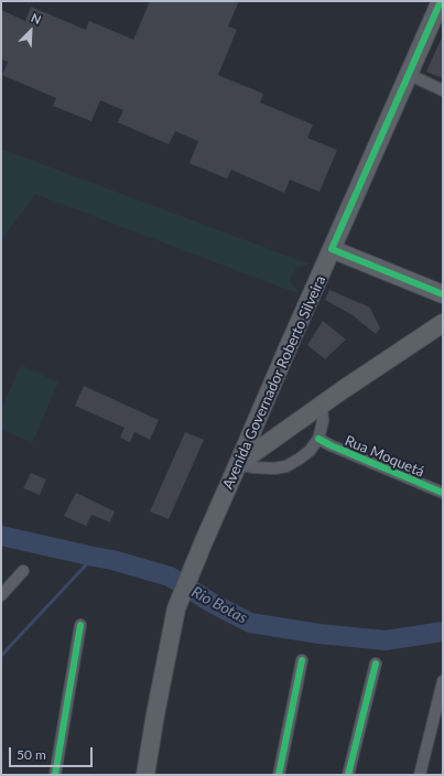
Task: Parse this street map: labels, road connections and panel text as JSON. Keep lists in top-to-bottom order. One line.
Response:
{"streets":{"main road":["Avenida Governador Roberto Silveira"],"street":["Rua Moquetá"]},"water":["Rio Botas"],"scale_bar":"50 m","north":"top right"}
